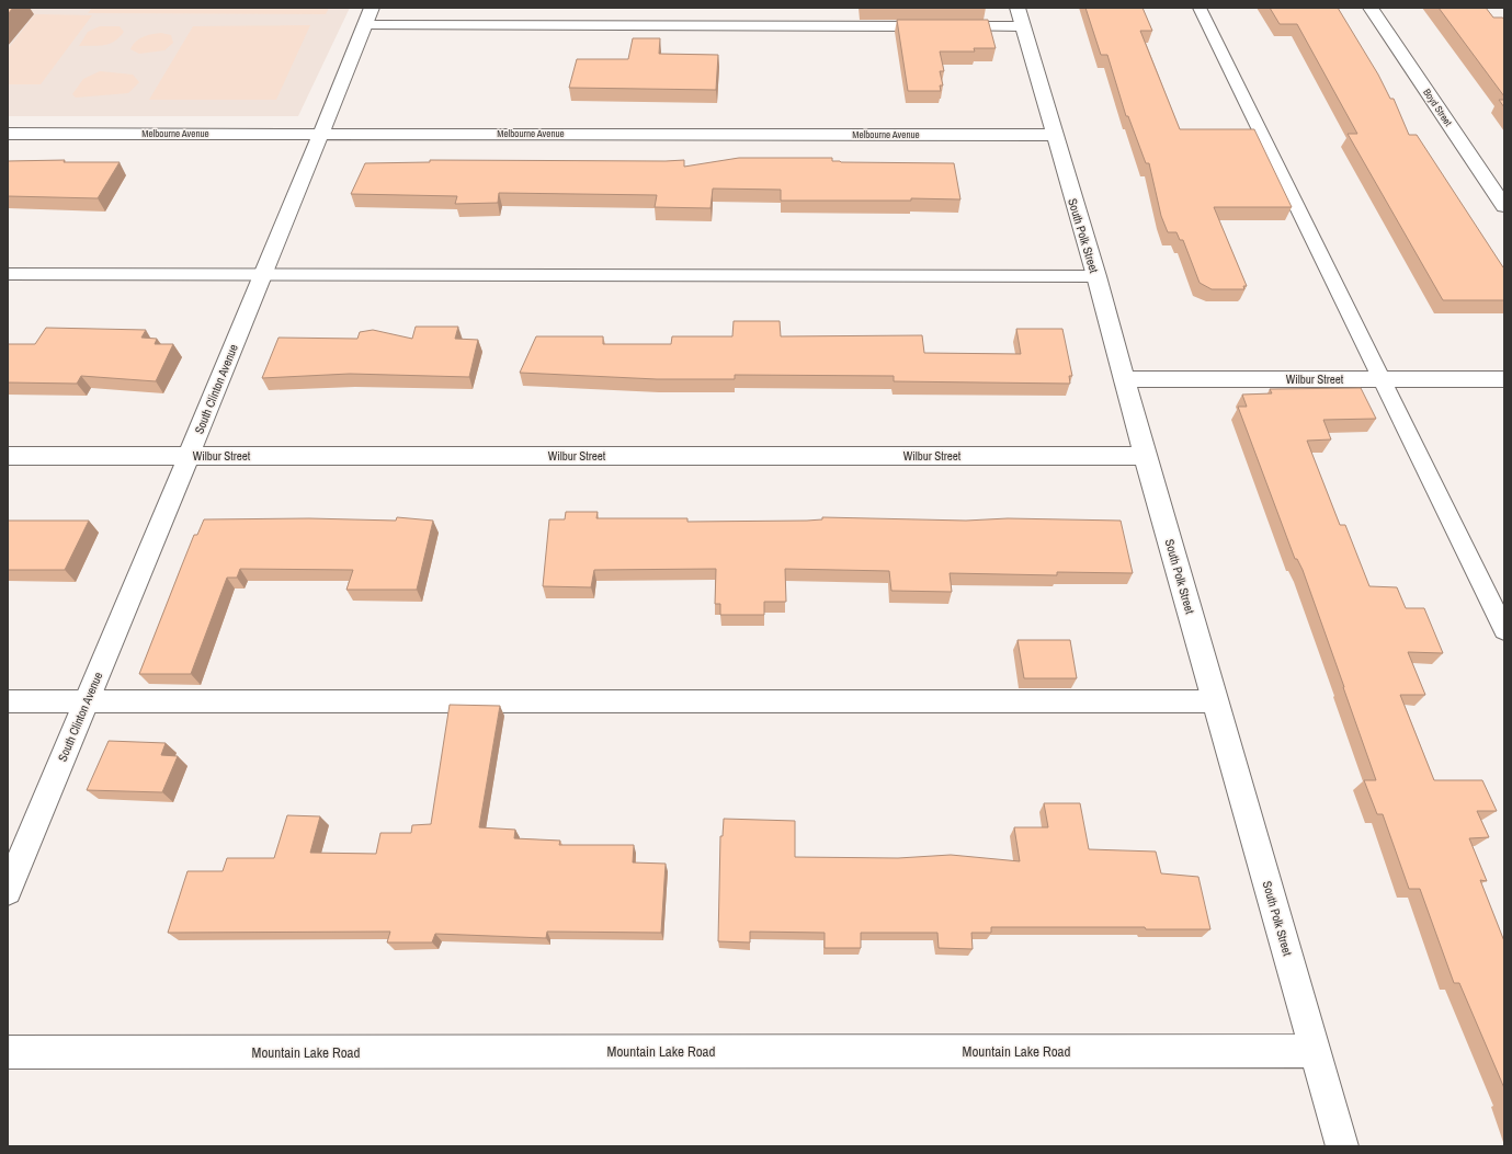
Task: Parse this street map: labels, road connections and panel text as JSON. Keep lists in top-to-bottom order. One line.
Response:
{"streets":{"street":["Boyd Street","Melbourne Avenue","South Polk Street","Wilbur Street","South Clinton Avenue","Mountain Lake Road"]},"crossings":[["Melbourne Avenue","South Polk Street"],["Melbourne Avenue","South Clinton Avenue"],["South Polk Street","Wilbur Street"],["South Polk Street","Mountain Lake Road"],["Wilbur Street","South Clinton Avenue"]]}
